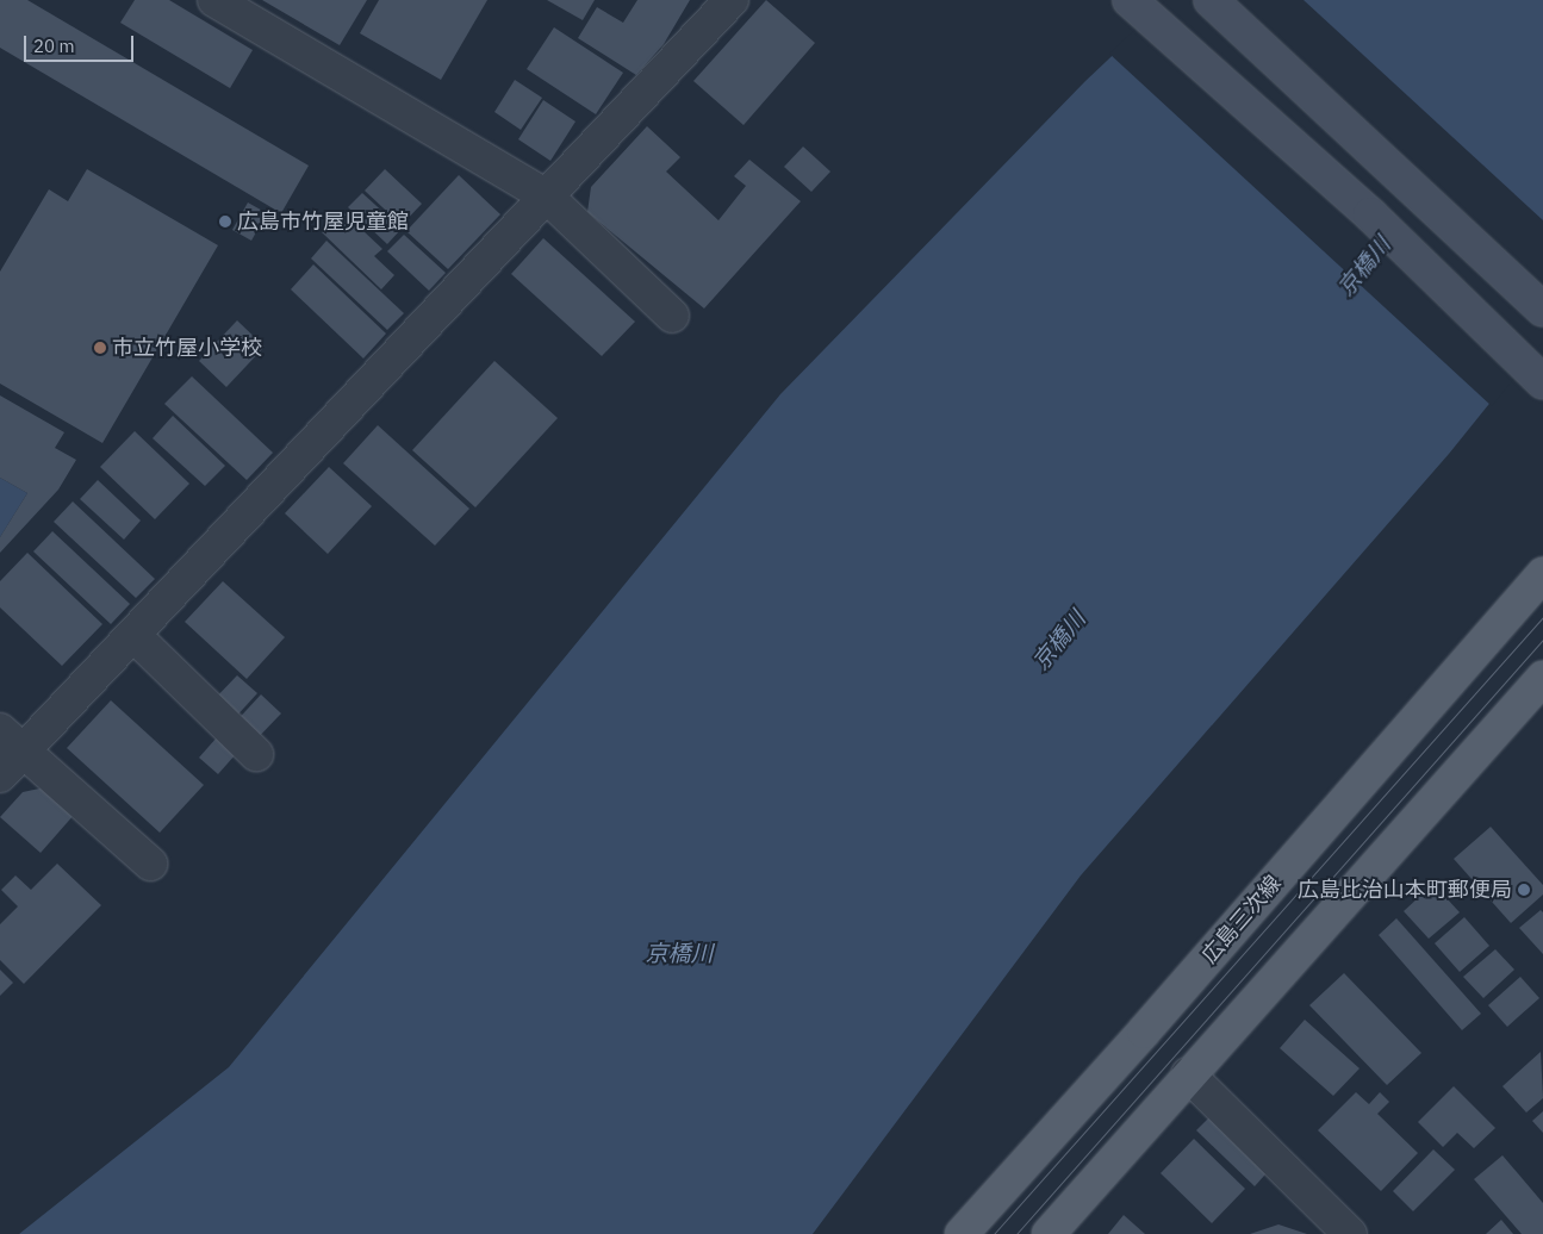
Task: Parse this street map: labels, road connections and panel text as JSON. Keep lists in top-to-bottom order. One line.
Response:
{"streets":{"main road":["広島三次線"]},"water":["京橋川"],"places":["広島市竹屋児童館","市立竹屋小学校","広島比治山本町郵便局"],"scale_bar":"20 m"}
